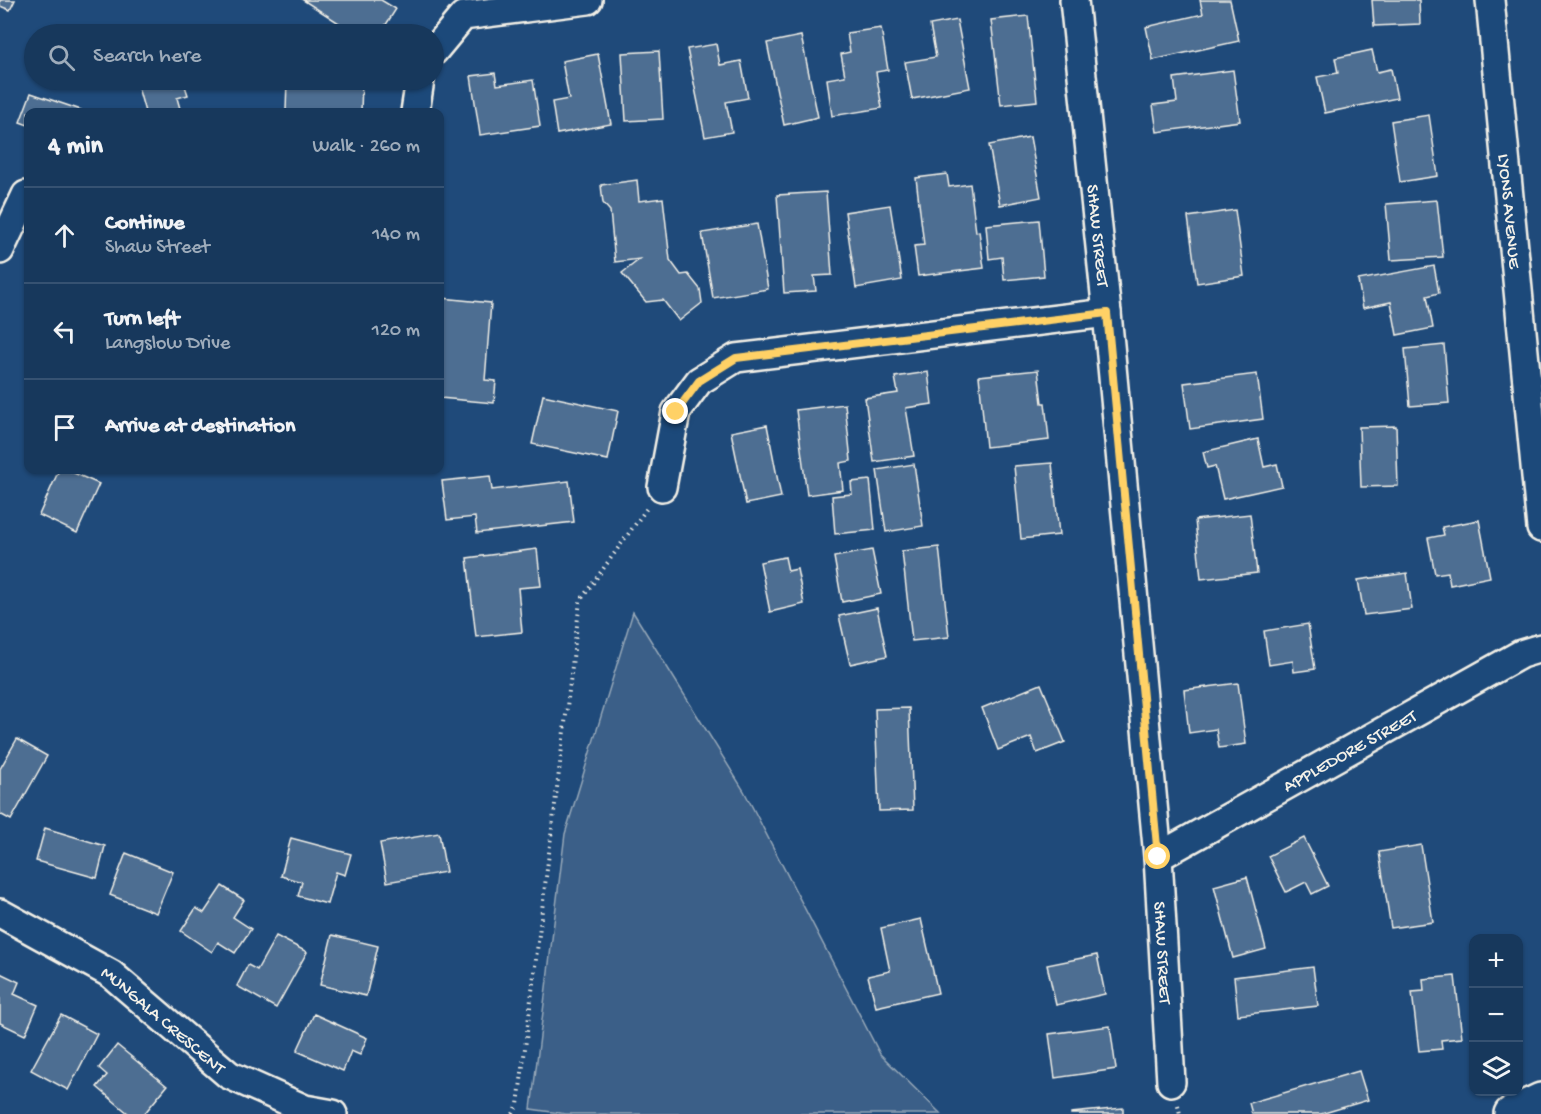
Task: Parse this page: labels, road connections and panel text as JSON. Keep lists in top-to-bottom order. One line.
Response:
{"streets":{"street":["LYONS AVENUE","SHAW STREET","APPLEDORE STREET","MUNGALA CRESCENT"]},"crossings":[["SHAW STREET","APPLEDORE STREET"]],"page":{"search":"Search here","heading":["4 min","Walk · 260 m"],"list":[["Continue","Shaw Street","140 m"],["Turn left","Langslow Drive","120 m"],"Arrive at destination"],"map_buttons":["+","−"]}}
